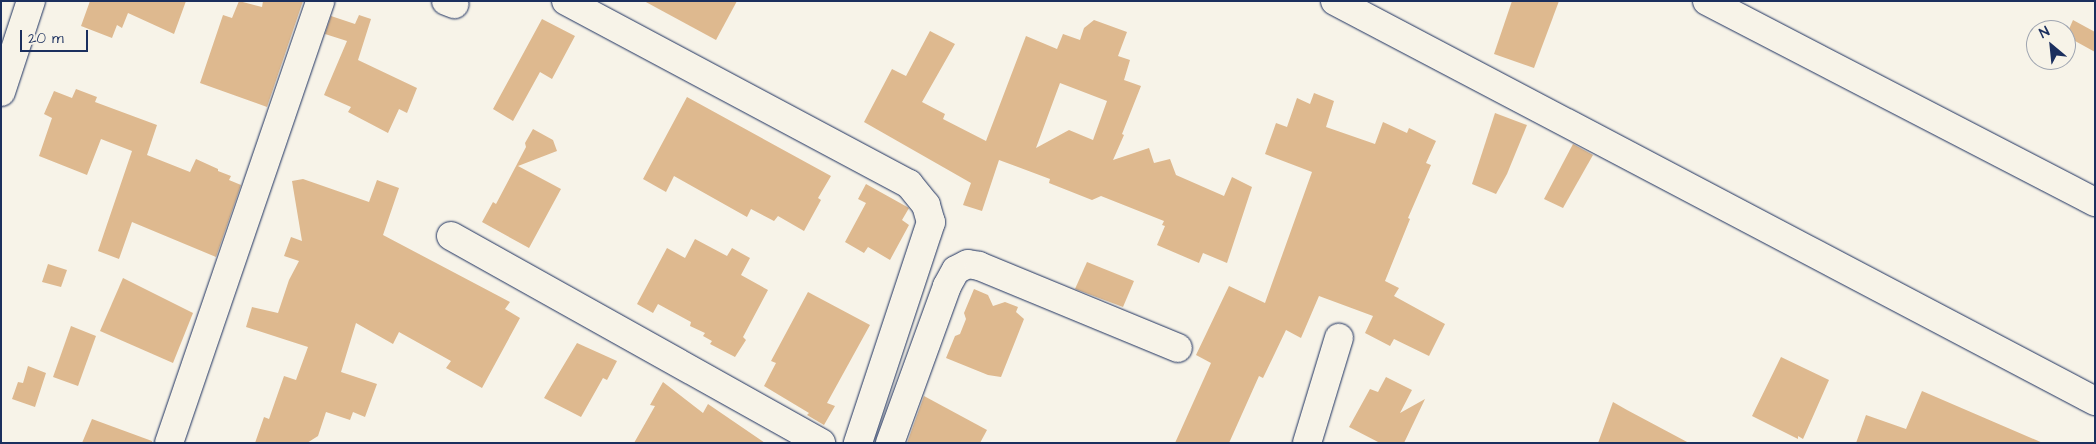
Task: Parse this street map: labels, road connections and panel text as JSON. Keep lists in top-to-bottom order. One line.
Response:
{"scale_bar":"20 m","north":"top left"}
